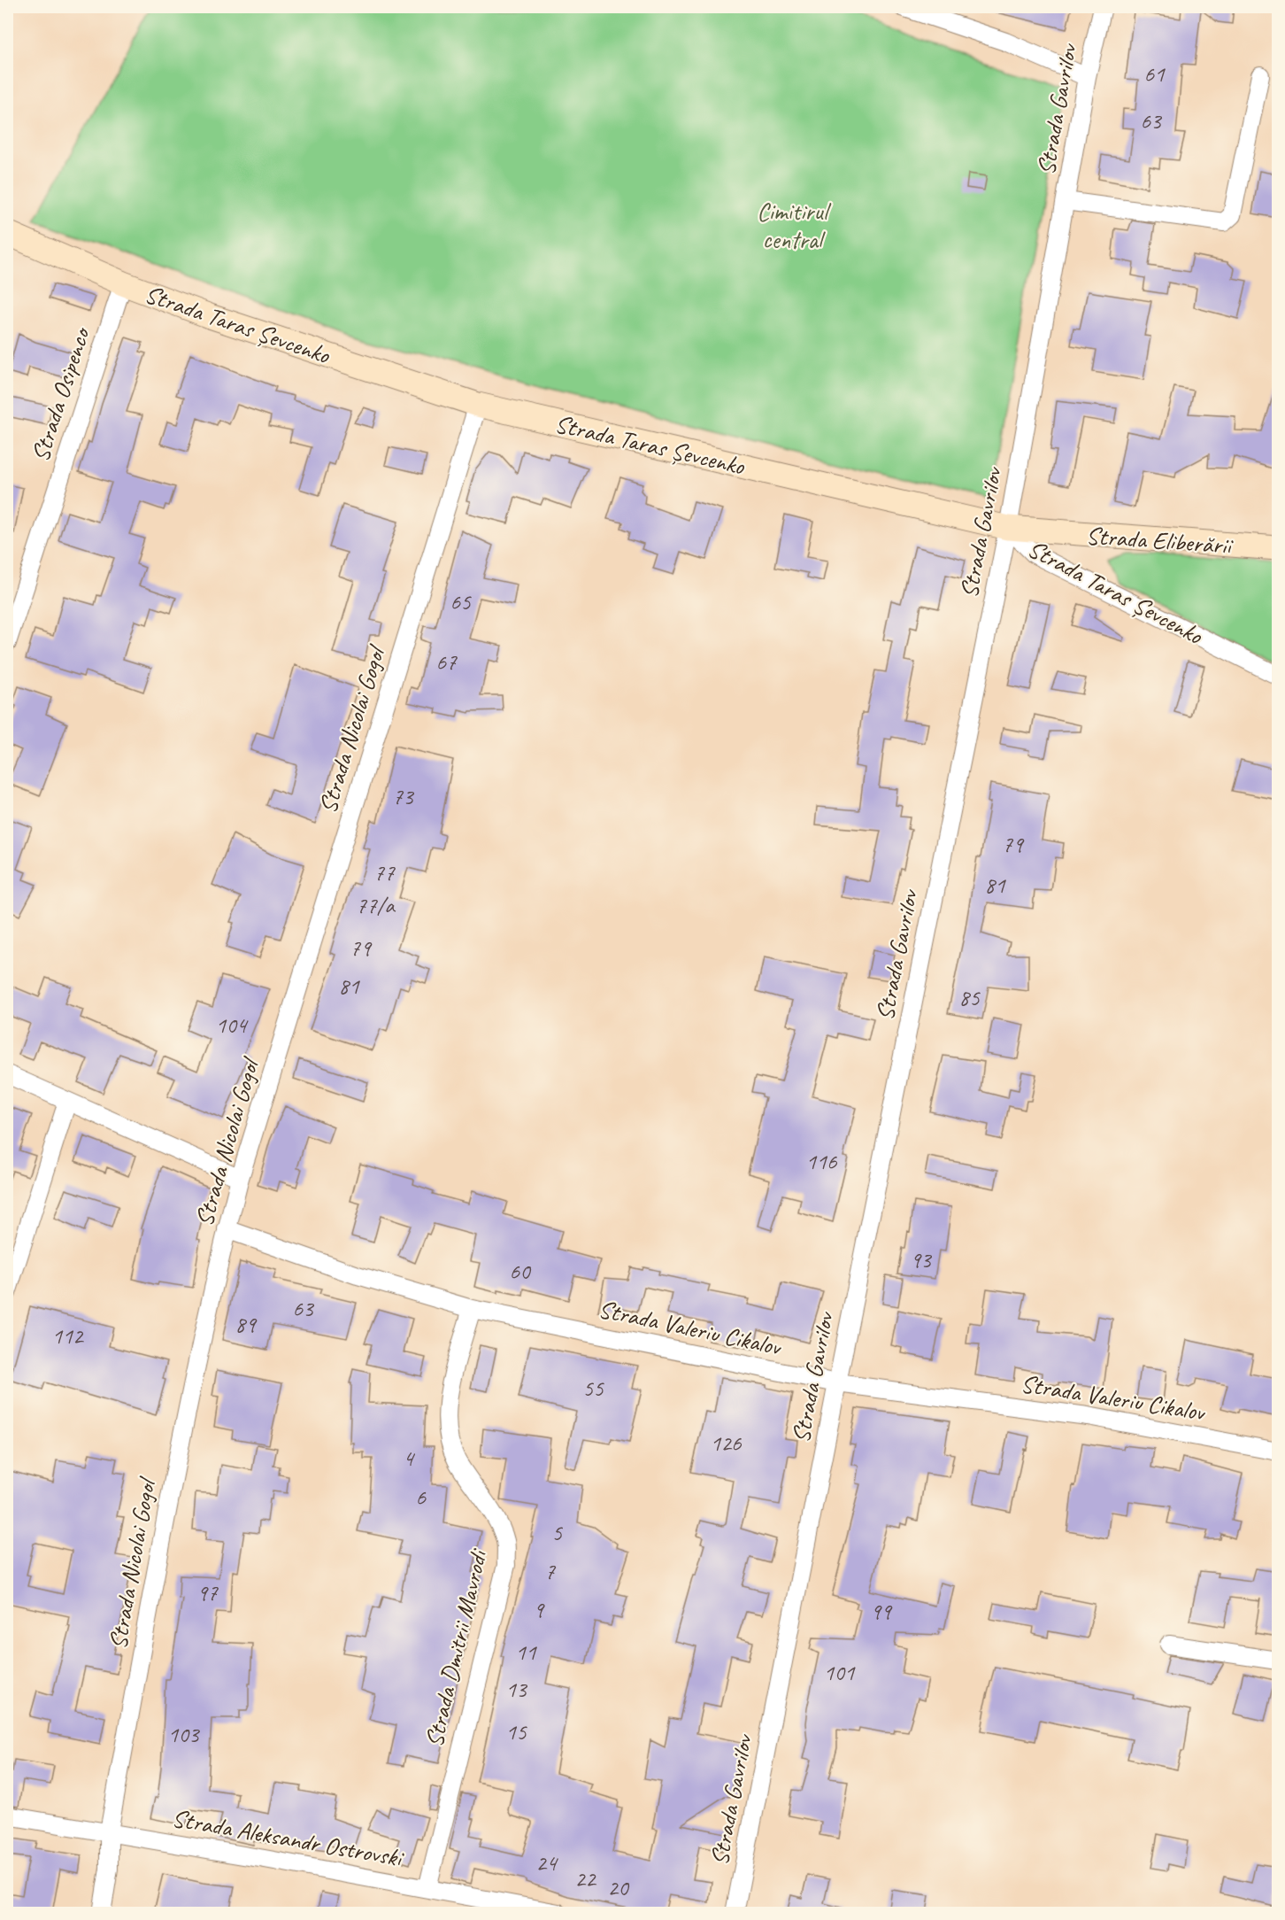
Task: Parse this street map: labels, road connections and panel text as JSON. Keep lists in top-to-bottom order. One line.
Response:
{"streets":{"main road":["Strada Taras Șevcenko","Strada Eliberării"],"street":["Strada Gavrilov","Strada Osipenco","Strada Nicolai Gogol","Strada Valeriu Cikalov","Strada Dmitrii Mavrodi","Strada Aleksandr Ostrovski"]},"crossings":[["Strada Gavrilov","Strada Taras Șevcenko"],["Strada Gavrilov","Strada Eliberării"],["Strada Gavrilov","Strada Valeriu Cikalov"],["Strada Taras Șevcenko","Strada Osipenco"],["Strada Taras Șevcenko","Strada Eliberării"],["Strada Taras Șevcenko","Strada Nicolai Gogol"],["Strada Nicolai Gogol","Strada Valeriu Cikalov"],["Strada Nicolai Gogol","Strada Aleksandr Ostrovski"],["Strada Valeriu Cikalov","Strada Dmitrii Mavrodi"],["Strada Dmitrii Mavrodi","Strada Aleksandr Ostrovski"]],"parks":["Cimitirul central"],"house_numbers":["61","63","65","67","73","79","77","81","77/a","79","81","85","104","116","93","60","63","89","112","55","126","4","6","5","7","97","9","99","11","101","13","15","103","24","22","20"]}
